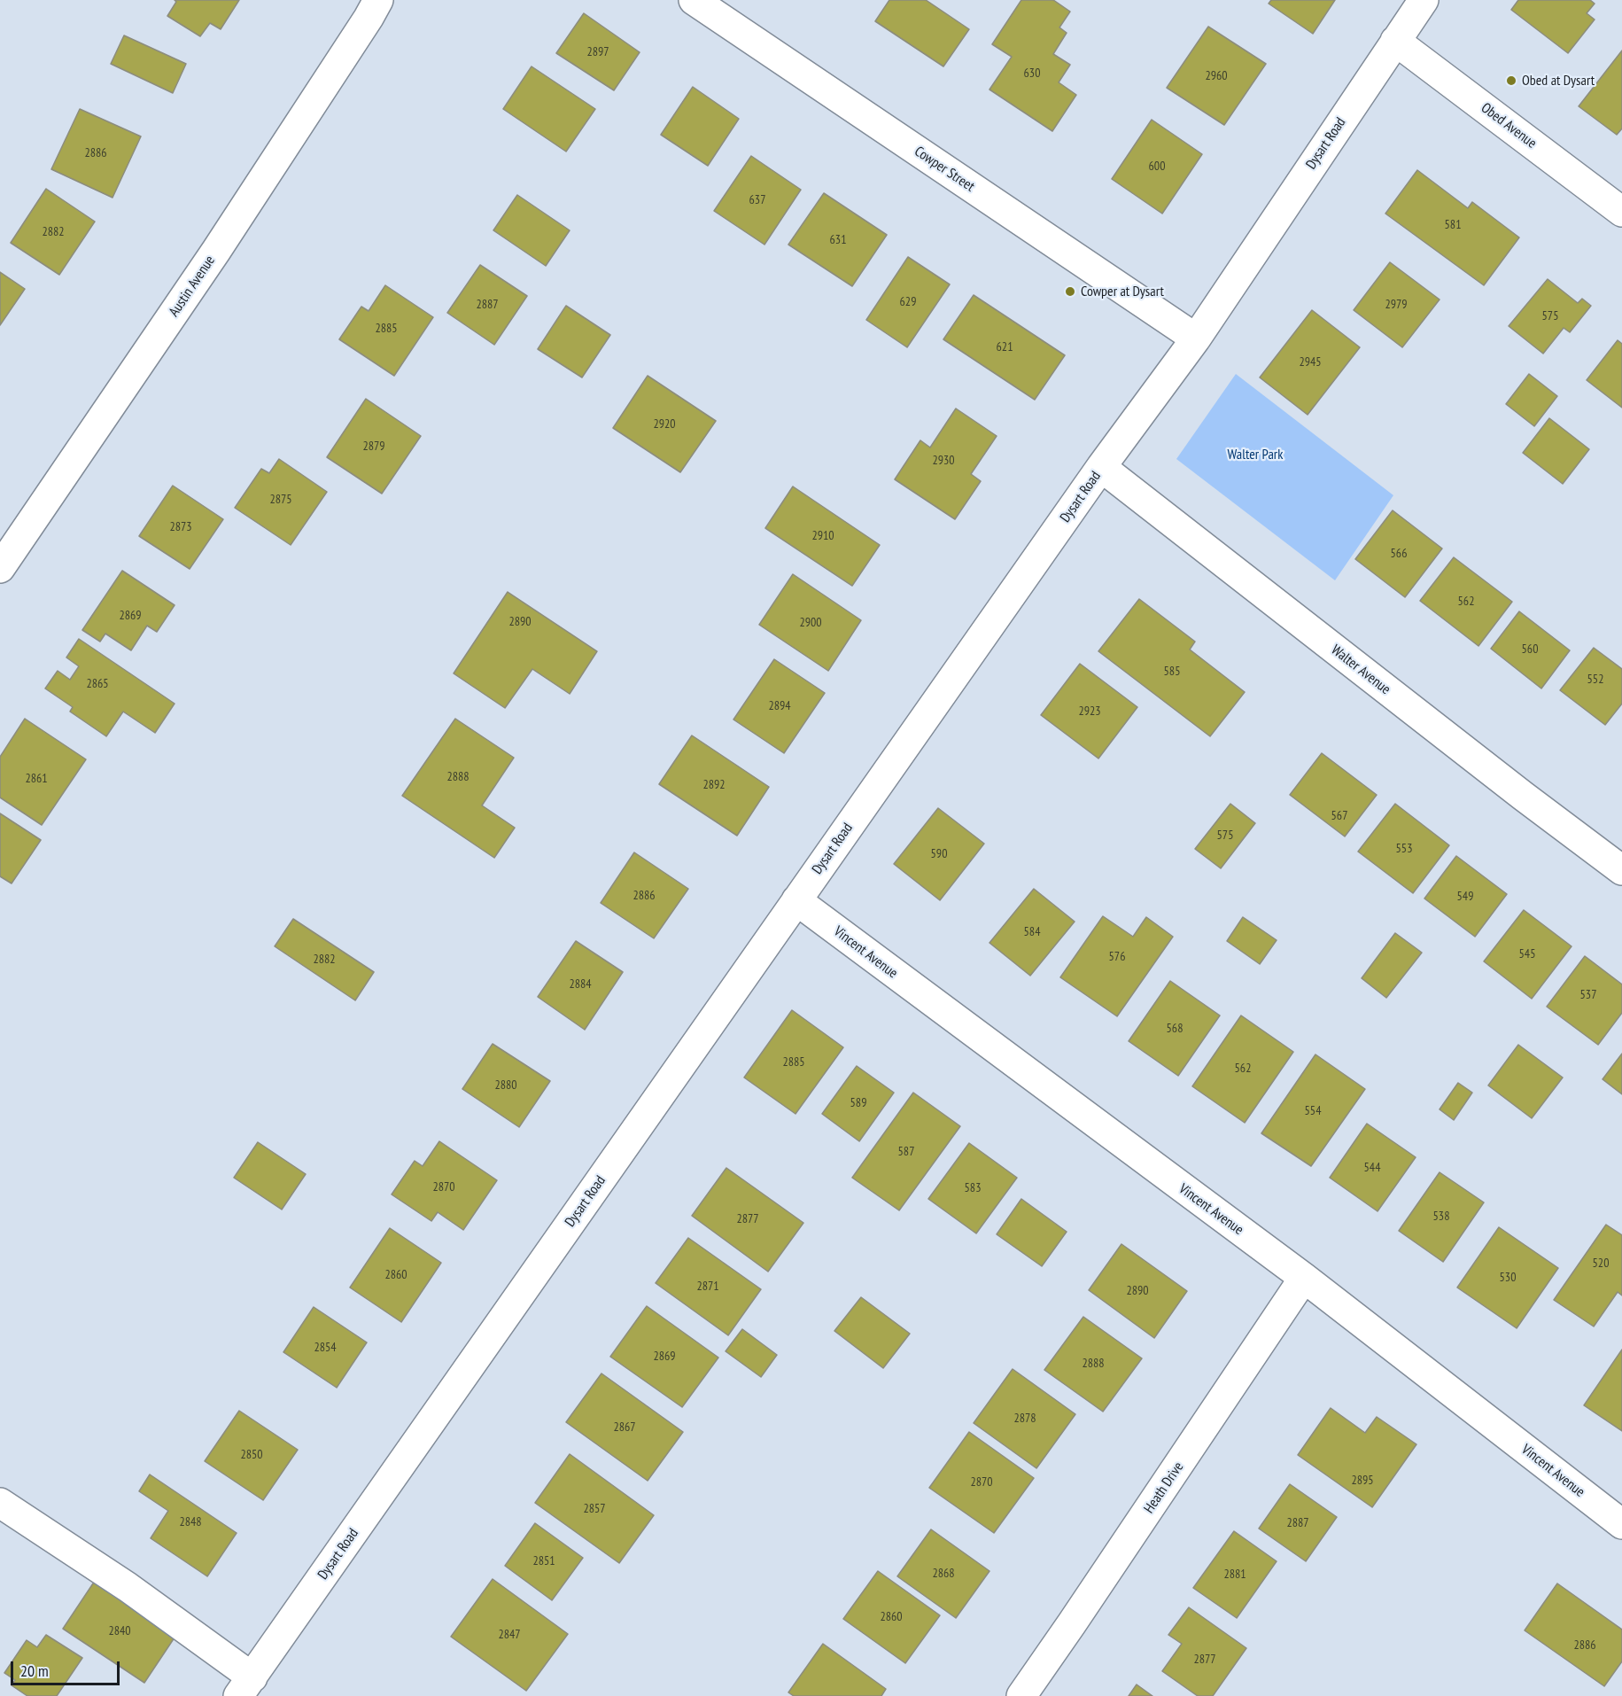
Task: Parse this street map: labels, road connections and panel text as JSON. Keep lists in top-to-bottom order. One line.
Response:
{"streets":{"street":["Obed Avenue","Dysart Road","Cowper Street","Austin Avenue","Walter Avenue","Vincent Avenue","Heath Drive"]},"crossings":[["Obed Avenue","Dysart Road"],["Dysart Road","Cowper Street"],["Dysart Road","Walter Avenue"],["Dysart Road","Vincent Avenue"],["Vincent Avenue","Heath Drive"]],"parks":["Walter Park"],"places":["Obed at Dysart","Cowper at Dysart"],"house_numbers":["2897","630","2960","2886","600","637","581","2882","631","629","2887","2979","575","2885","621","2945","2920","2879","2930","2875","2873","2910","566","562","2869","2890","2900","560","585","552","2865","2894","2923","2888","2861","2892","567","575","553","590","2886","549","584","545","576","2882","2884","537","568","2885","562","2880","589","554","587","544","2870","583","538","2877","520","2860","530","2871","2890","2854","2869","2888","2878","2867","2850","2895","2870","2857","2848","2887","2851","2868","2881","2860","2840","2847","2886","2877"],"scale_bar":"20 m"}
